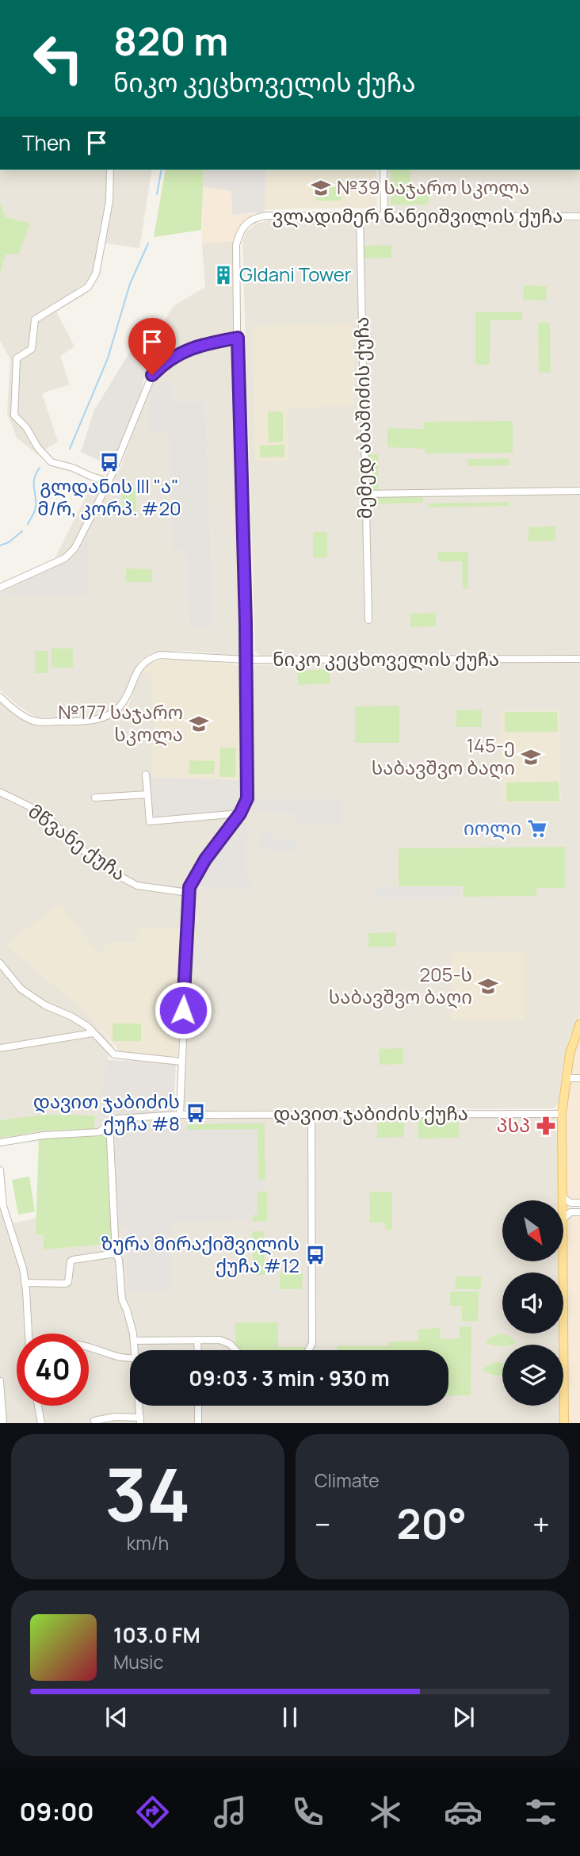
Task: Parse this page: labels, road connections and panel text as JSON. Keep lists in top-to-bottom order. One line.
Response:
{"streets":{"street":["ვლადიმერ ნანეიშვილის ქუჩა","მემედ აბაშიძის ქუჩა","ნიკო კეცხოველის ქუჩა","მწვანე ქუჩა","დავით ჯაბიძის ქუჩა"]},"crossings":[["ვლადიმერ ნანეიშვილის ქუჩა","მემედ აბაშიძის ქუჩა"]],"places":{"school or university":["№39 საჯარო სკოლა","№177 საჯარო სკოლა","145-ე საბავშვო ბაღი","205-ს საბავშვო ბაღი"],"building":["Gldani Tower"],"bus stop":["გლდანის III \"ა\" მ/რ, კორპ. #20","დავით ჯაბიძის ქუჩა #8","ზურა მირაქიშვილის ქუჩა #12"],"supermarket":["იოლი"],"pharmacy":["პსპ"]},"north":"bottom right","page":{"turn":["820 m","ნიკო კეცხოველის ქუჩა"],"then":"Then","limit":"40","trip":"09:03 · 3 min · 930 m","tile":[["34","km/h"],"Climate"],"heat":["−","20°","+"],"song":["103.0 FM","Music"],"tabs":"09:00"}}
